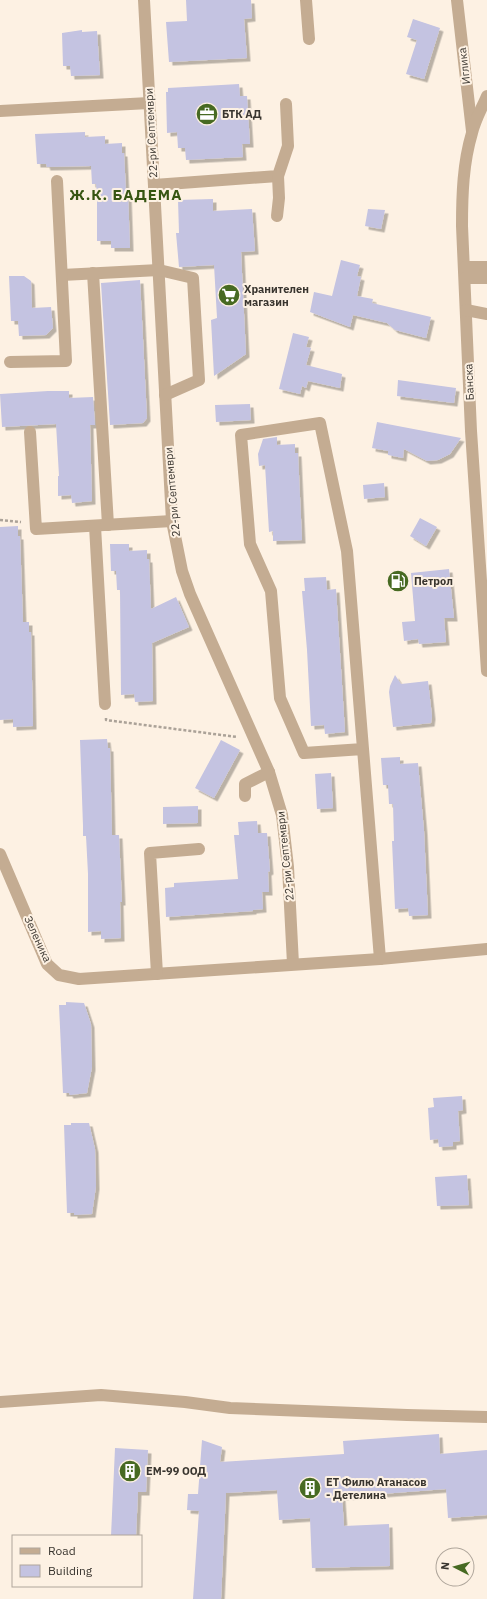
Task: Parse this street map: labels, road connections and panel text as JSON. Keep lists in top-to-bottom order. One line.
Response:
{"streets":{"street":["Иглика","22-ри Септември","Банска","Зеленика"]},"crossings":[["Иглика","Банска"],["22-ри Септември","Зеленика"]],"districts":["Ж.К. БАДЕМА"],"places":{"office":["БТК АД"],"supermarket":["Хранителен магазин"],"fuel station":["Петрол"],"building":["ЕМ-99 ООД","ЕТ Филю Атанасов - Детелина"]},"legend":["Road","Building"],"north":"left"}
